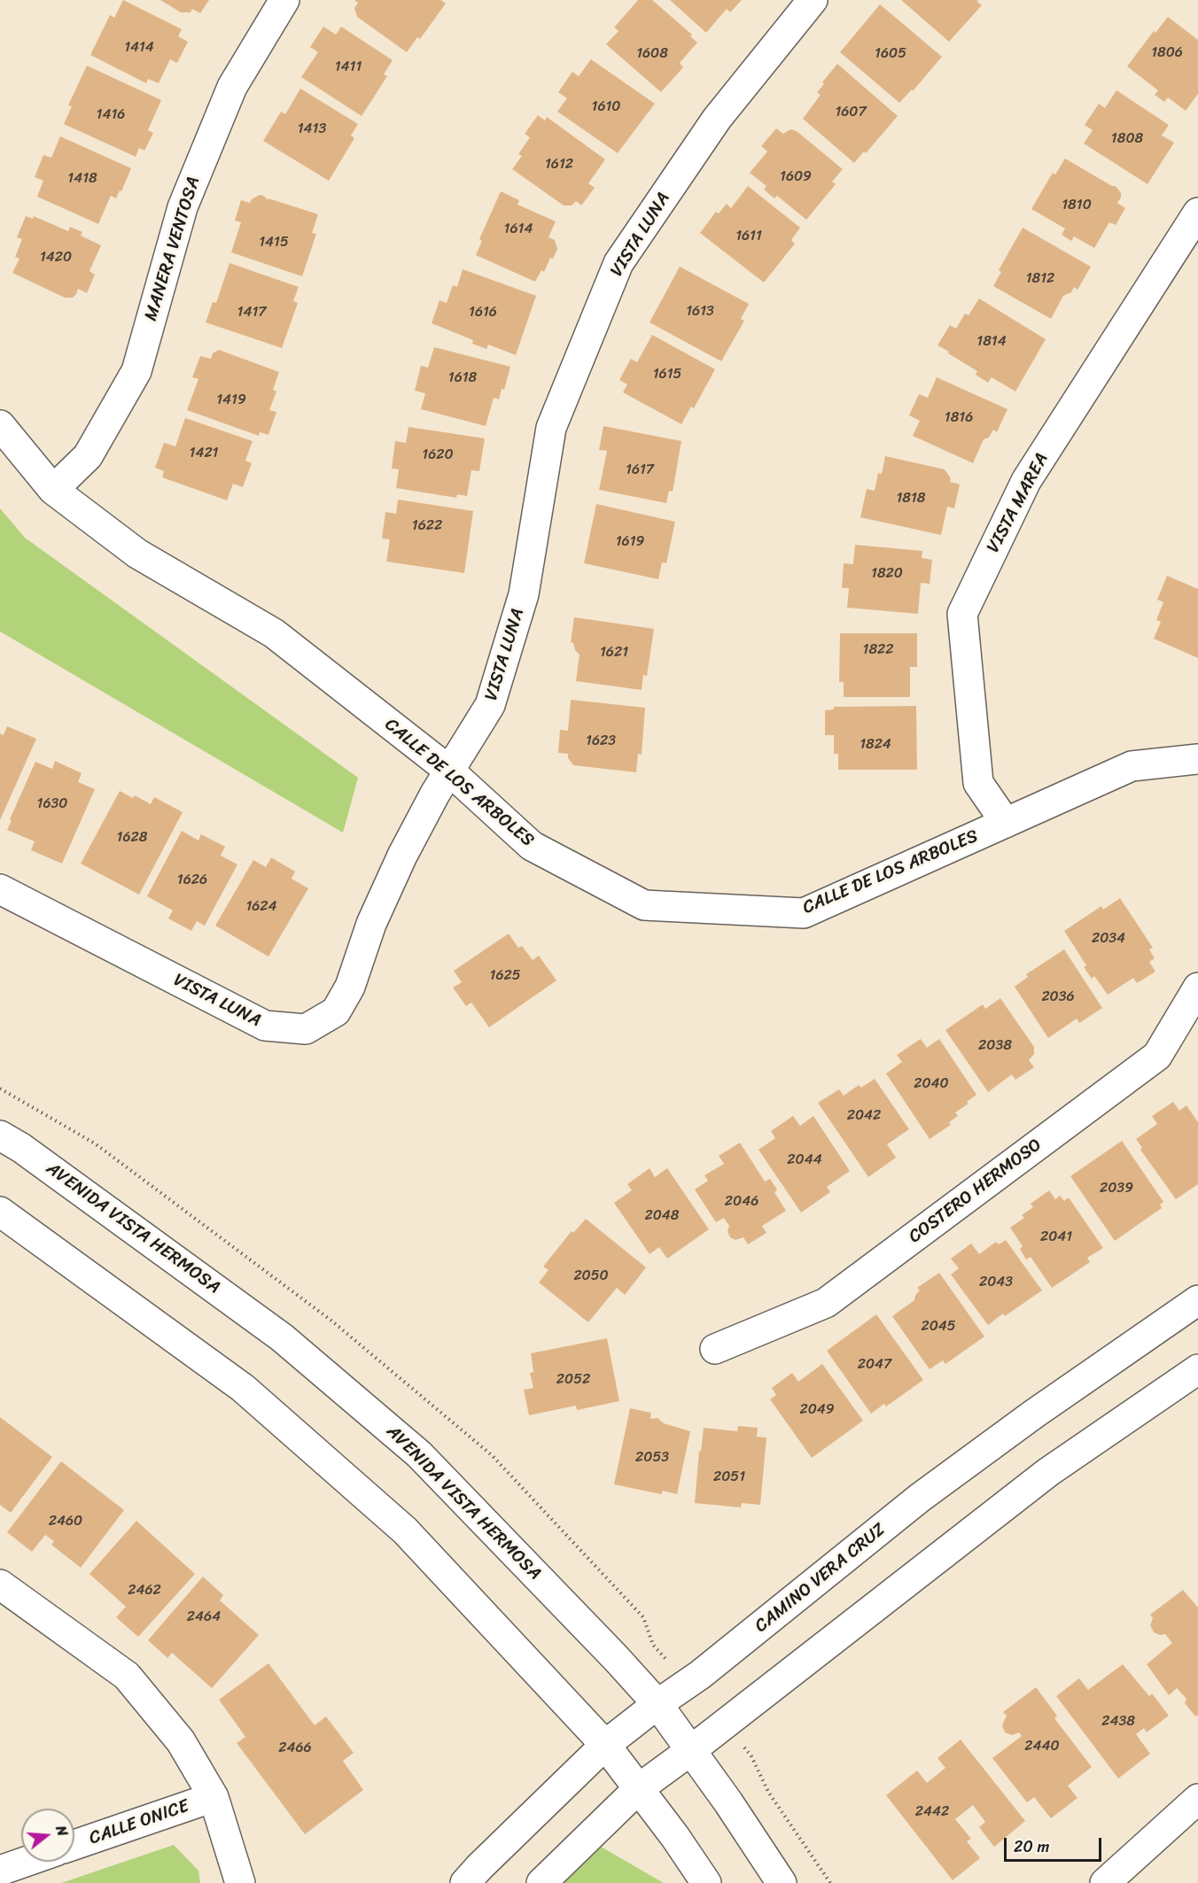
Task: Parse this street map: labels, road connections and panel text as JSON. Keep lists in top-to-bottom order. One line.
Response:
{"streets":{"street":["VISTA LUNA","MANERA VENTOSA","VISTA MAREA","CALLE DE LOS ARBOLES","COSTERO HERMOSO","AVENIDA VISTA HERMOSA","CAMINO VERA CRUZ","CALLE ONICE"]},"crossings":[["VISTA LUNA","CALLE DE LOS ARBOLES"],["MANERA VENTOSA","CALLE DE LOS ARBOLES"],["VISTA MAREA","CALLE DE LOS ARBOLES"],["AVENIDA VISTA HERMOSA","CAMINO VERA CRUZ"]],"house_numbers":["1414","1806","1608","1605","1411","1610","1607","1416","1413","1808","1612","1609","1418","1810","1614","1611","1415","1420","1812","1613","1417","1616","1814","1615","1618","1419","1816","1421","1620","1617","1818","1622","1619","1820","1822","1621","1623","1824","1630","1628","1626","1624","2034","1625","2036","2038","2040","2042","2044","2039","2046","2048","2041","2050","2043","2045","2047","2052","2049","2053","2051","2460","2462","2464","2438","2440","2466","2442"],"scale_bar":"20 m","north":"right"}
